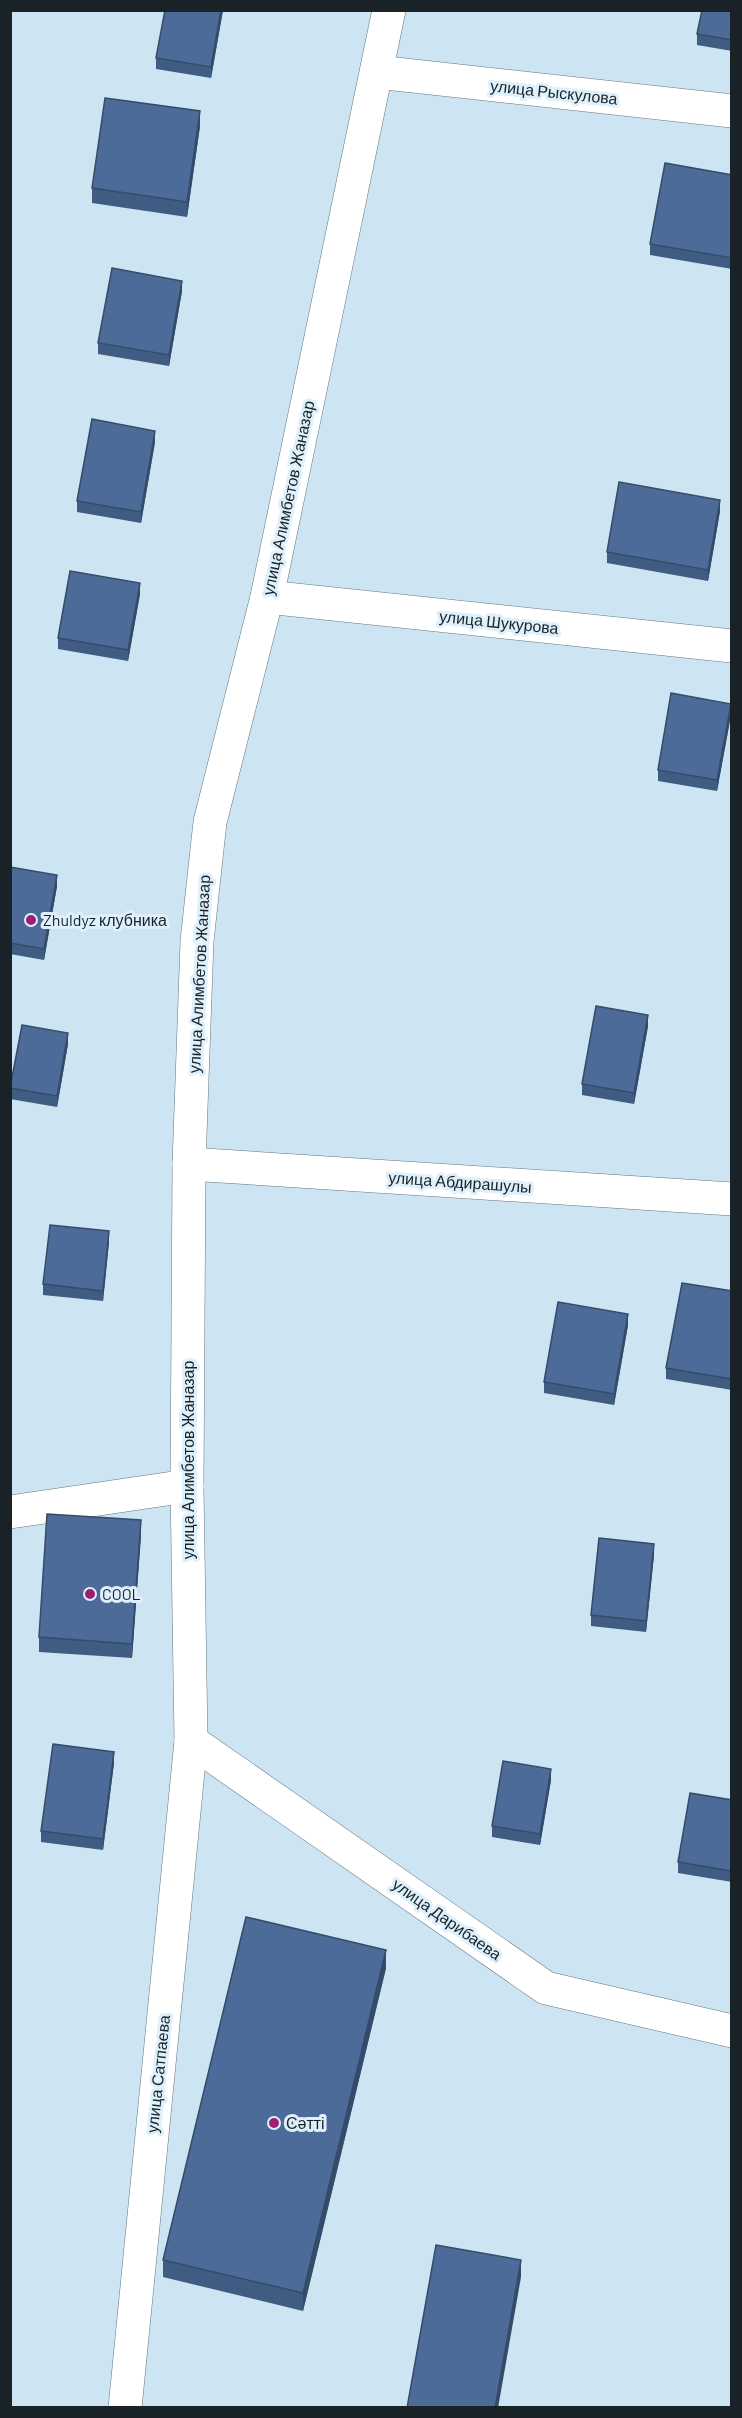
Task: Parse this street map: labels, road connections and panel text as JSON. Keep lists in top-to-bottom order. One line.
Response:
{"streets":{"street":["улица Рыскулова","улица Алимбетов Жаназар","улица Шукурова","улица Абдирашулы","улица Дарибаева","улица Сатпаева"]},"crossings":[["улица Рыскулова","улица Алимбетов Жаназар"],["улица Алимбетов Жаназар","улица Шукурова"],["улица Алимбетов Жаназар","улица Абдирашулы"],["улица Алимбетов Жаназар","улица Дарибаева"],["улица Алимбетов Жаназар","улица Сатпаева"],["улица Дарибаева","улица Сатпаева"]],"places":["Zhuldyz клубника","COOL","Сәтті"]}
